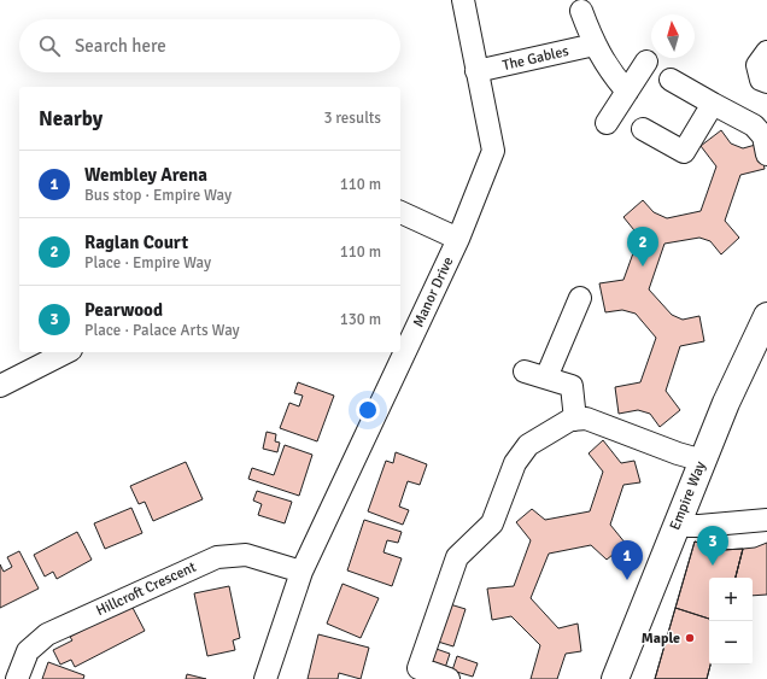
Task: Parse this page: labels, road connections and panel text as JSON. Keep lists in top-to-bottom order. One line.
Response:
{"streets":{"main road":["Empire Way"],"street":["The Gables","Manor Drive","Hillcroft Crescent"]},"crossings":[["The Gables","Manor Drive"],["Manor Drive","Hillcroft Crescent"]],"places":["Maple"],"north":"top","page":{"search":"Search here","heading":["Nearby","3 results"],"list":[{"mark":"1","name":"Wembley Arena","note":"Bus stop · Empire Way","value":"110 m"},{"mark":"2","name":"Raglan Court","note":"Place · Empire Way","value":"110 m"},{"mark":"3","name":"Pearwood","note":"Place · Palace Arts Way","value":"130 m"}],"pins":["2","3","1"],"map_buttons":["+","−"]}}
